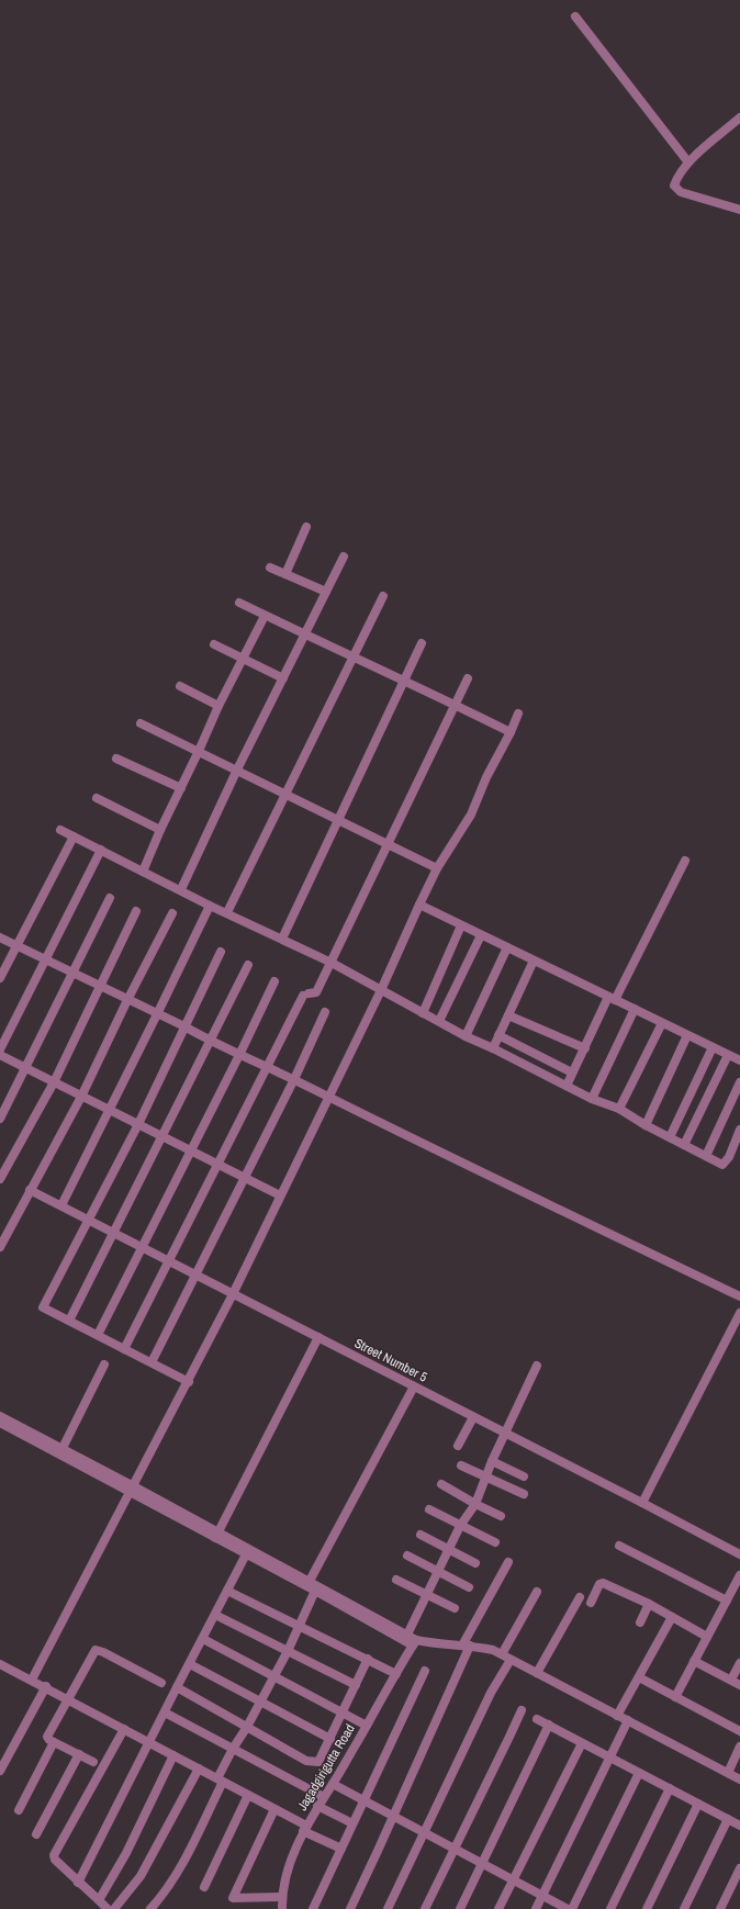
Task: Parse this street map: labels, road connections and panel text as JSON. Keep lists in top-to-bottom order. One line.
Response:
{"streets":{"street":["Street Number 5","Jagadgirigutta Road"]}}
